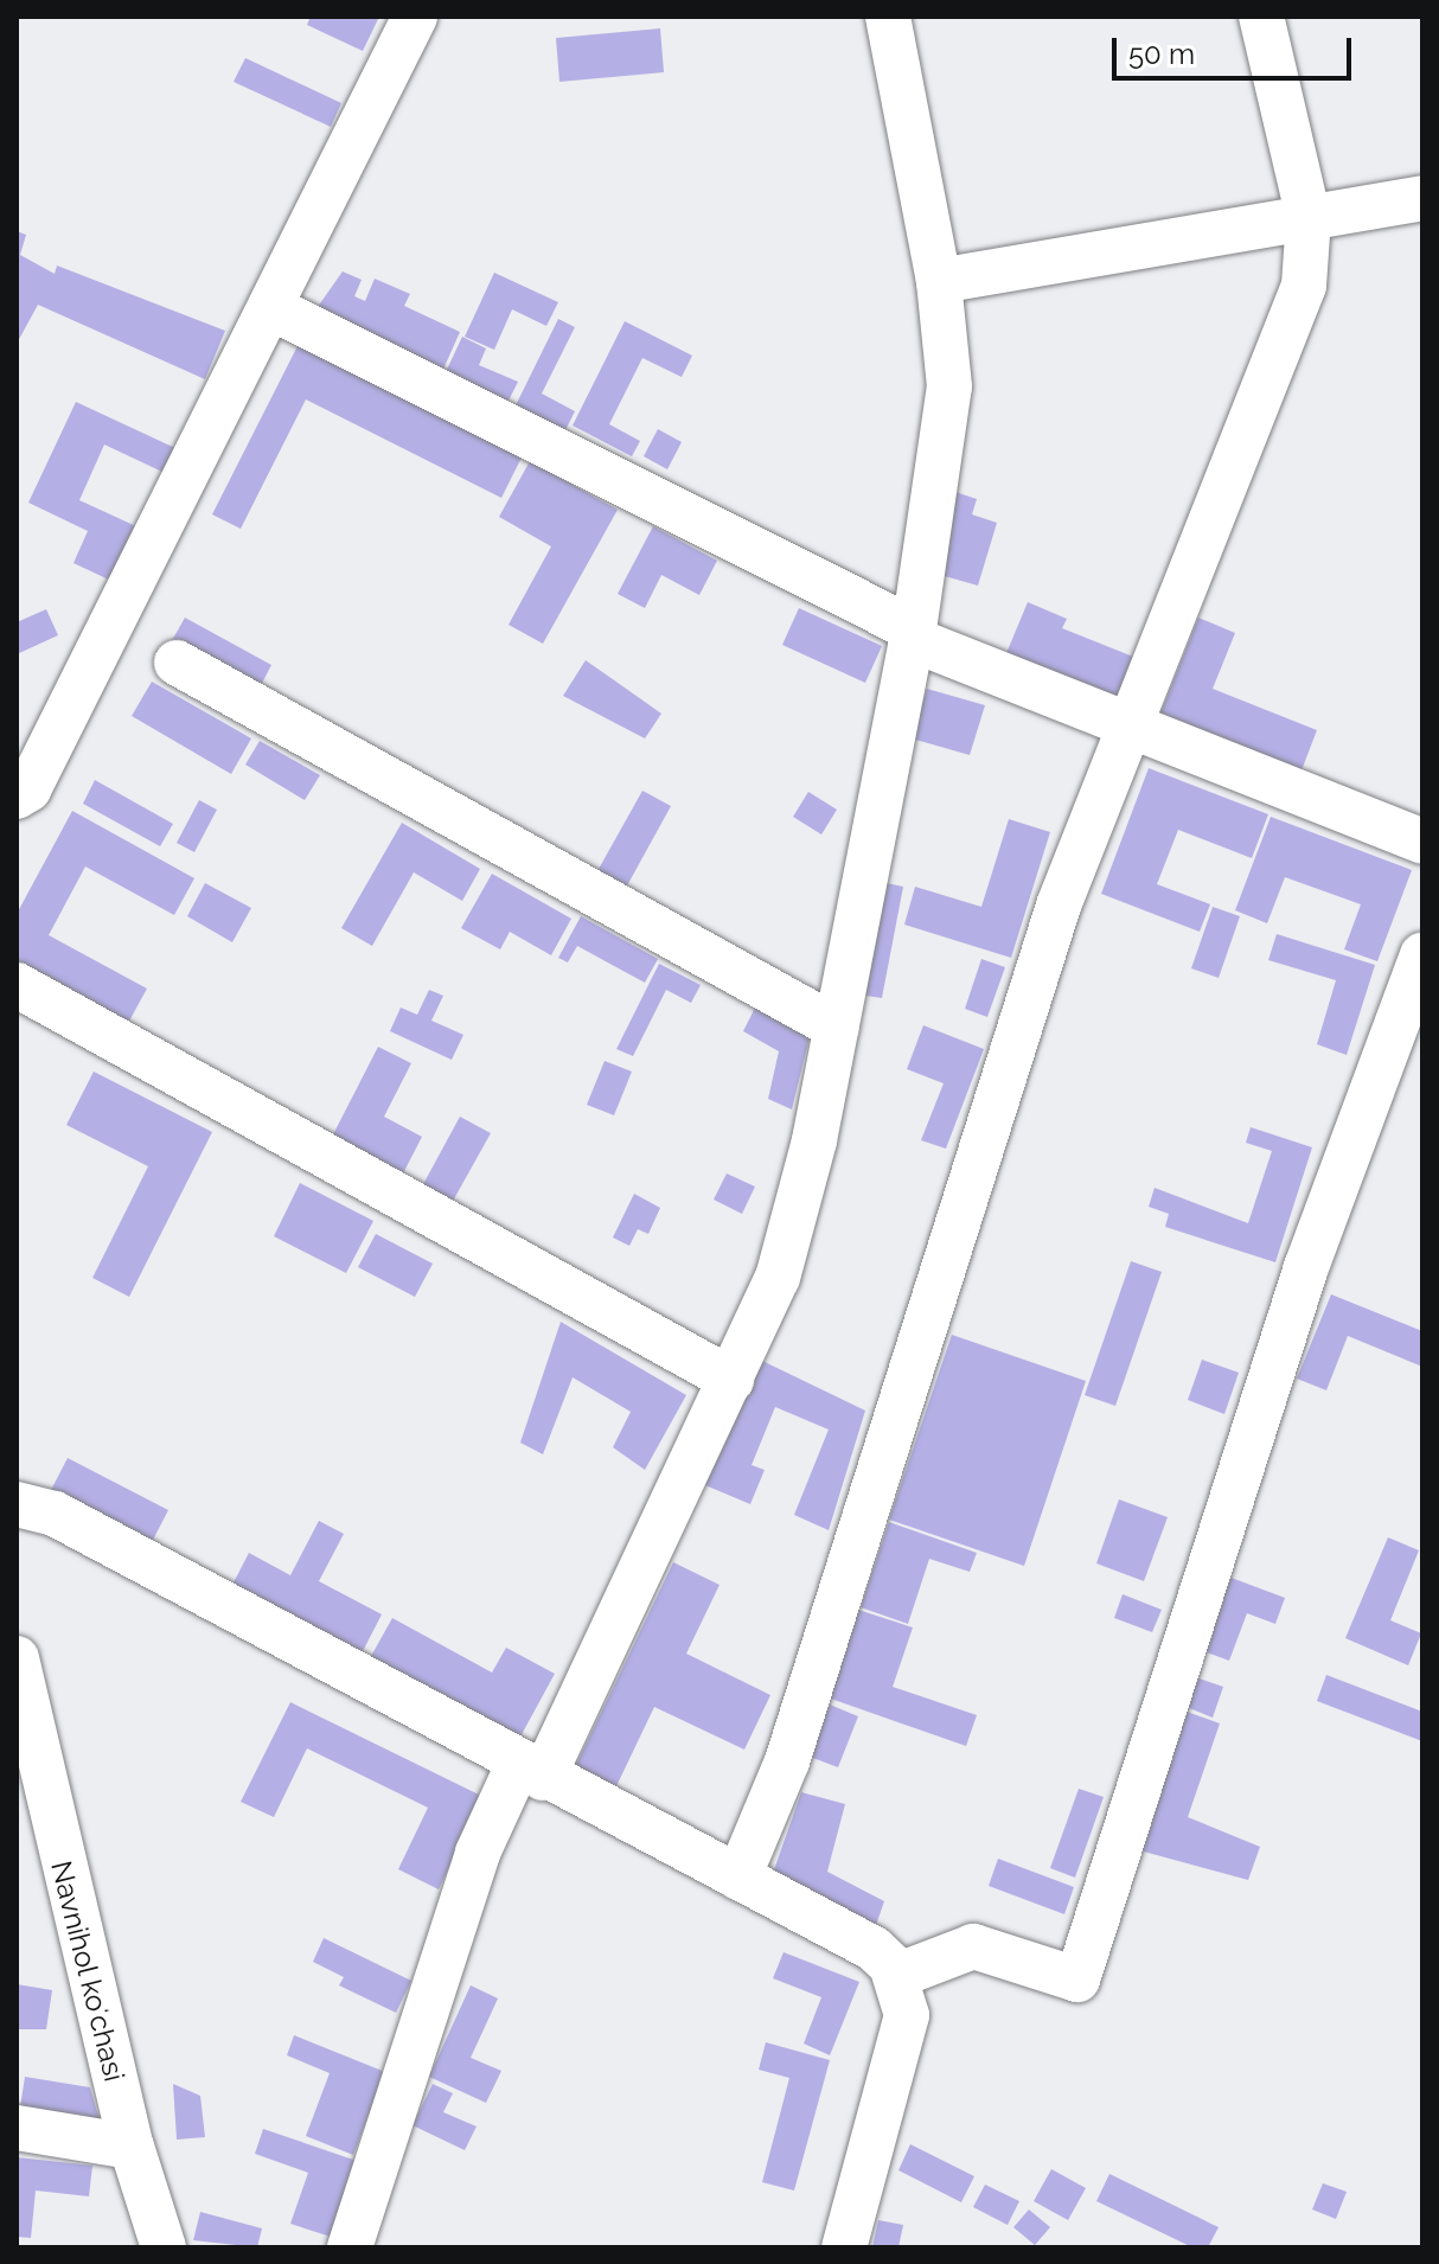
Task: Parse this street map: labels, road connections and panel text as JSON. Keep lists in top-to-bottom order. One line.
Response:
{"streets":{"street":["Navnihol koʻchasi"]},"scale_bar":"50 m"}
